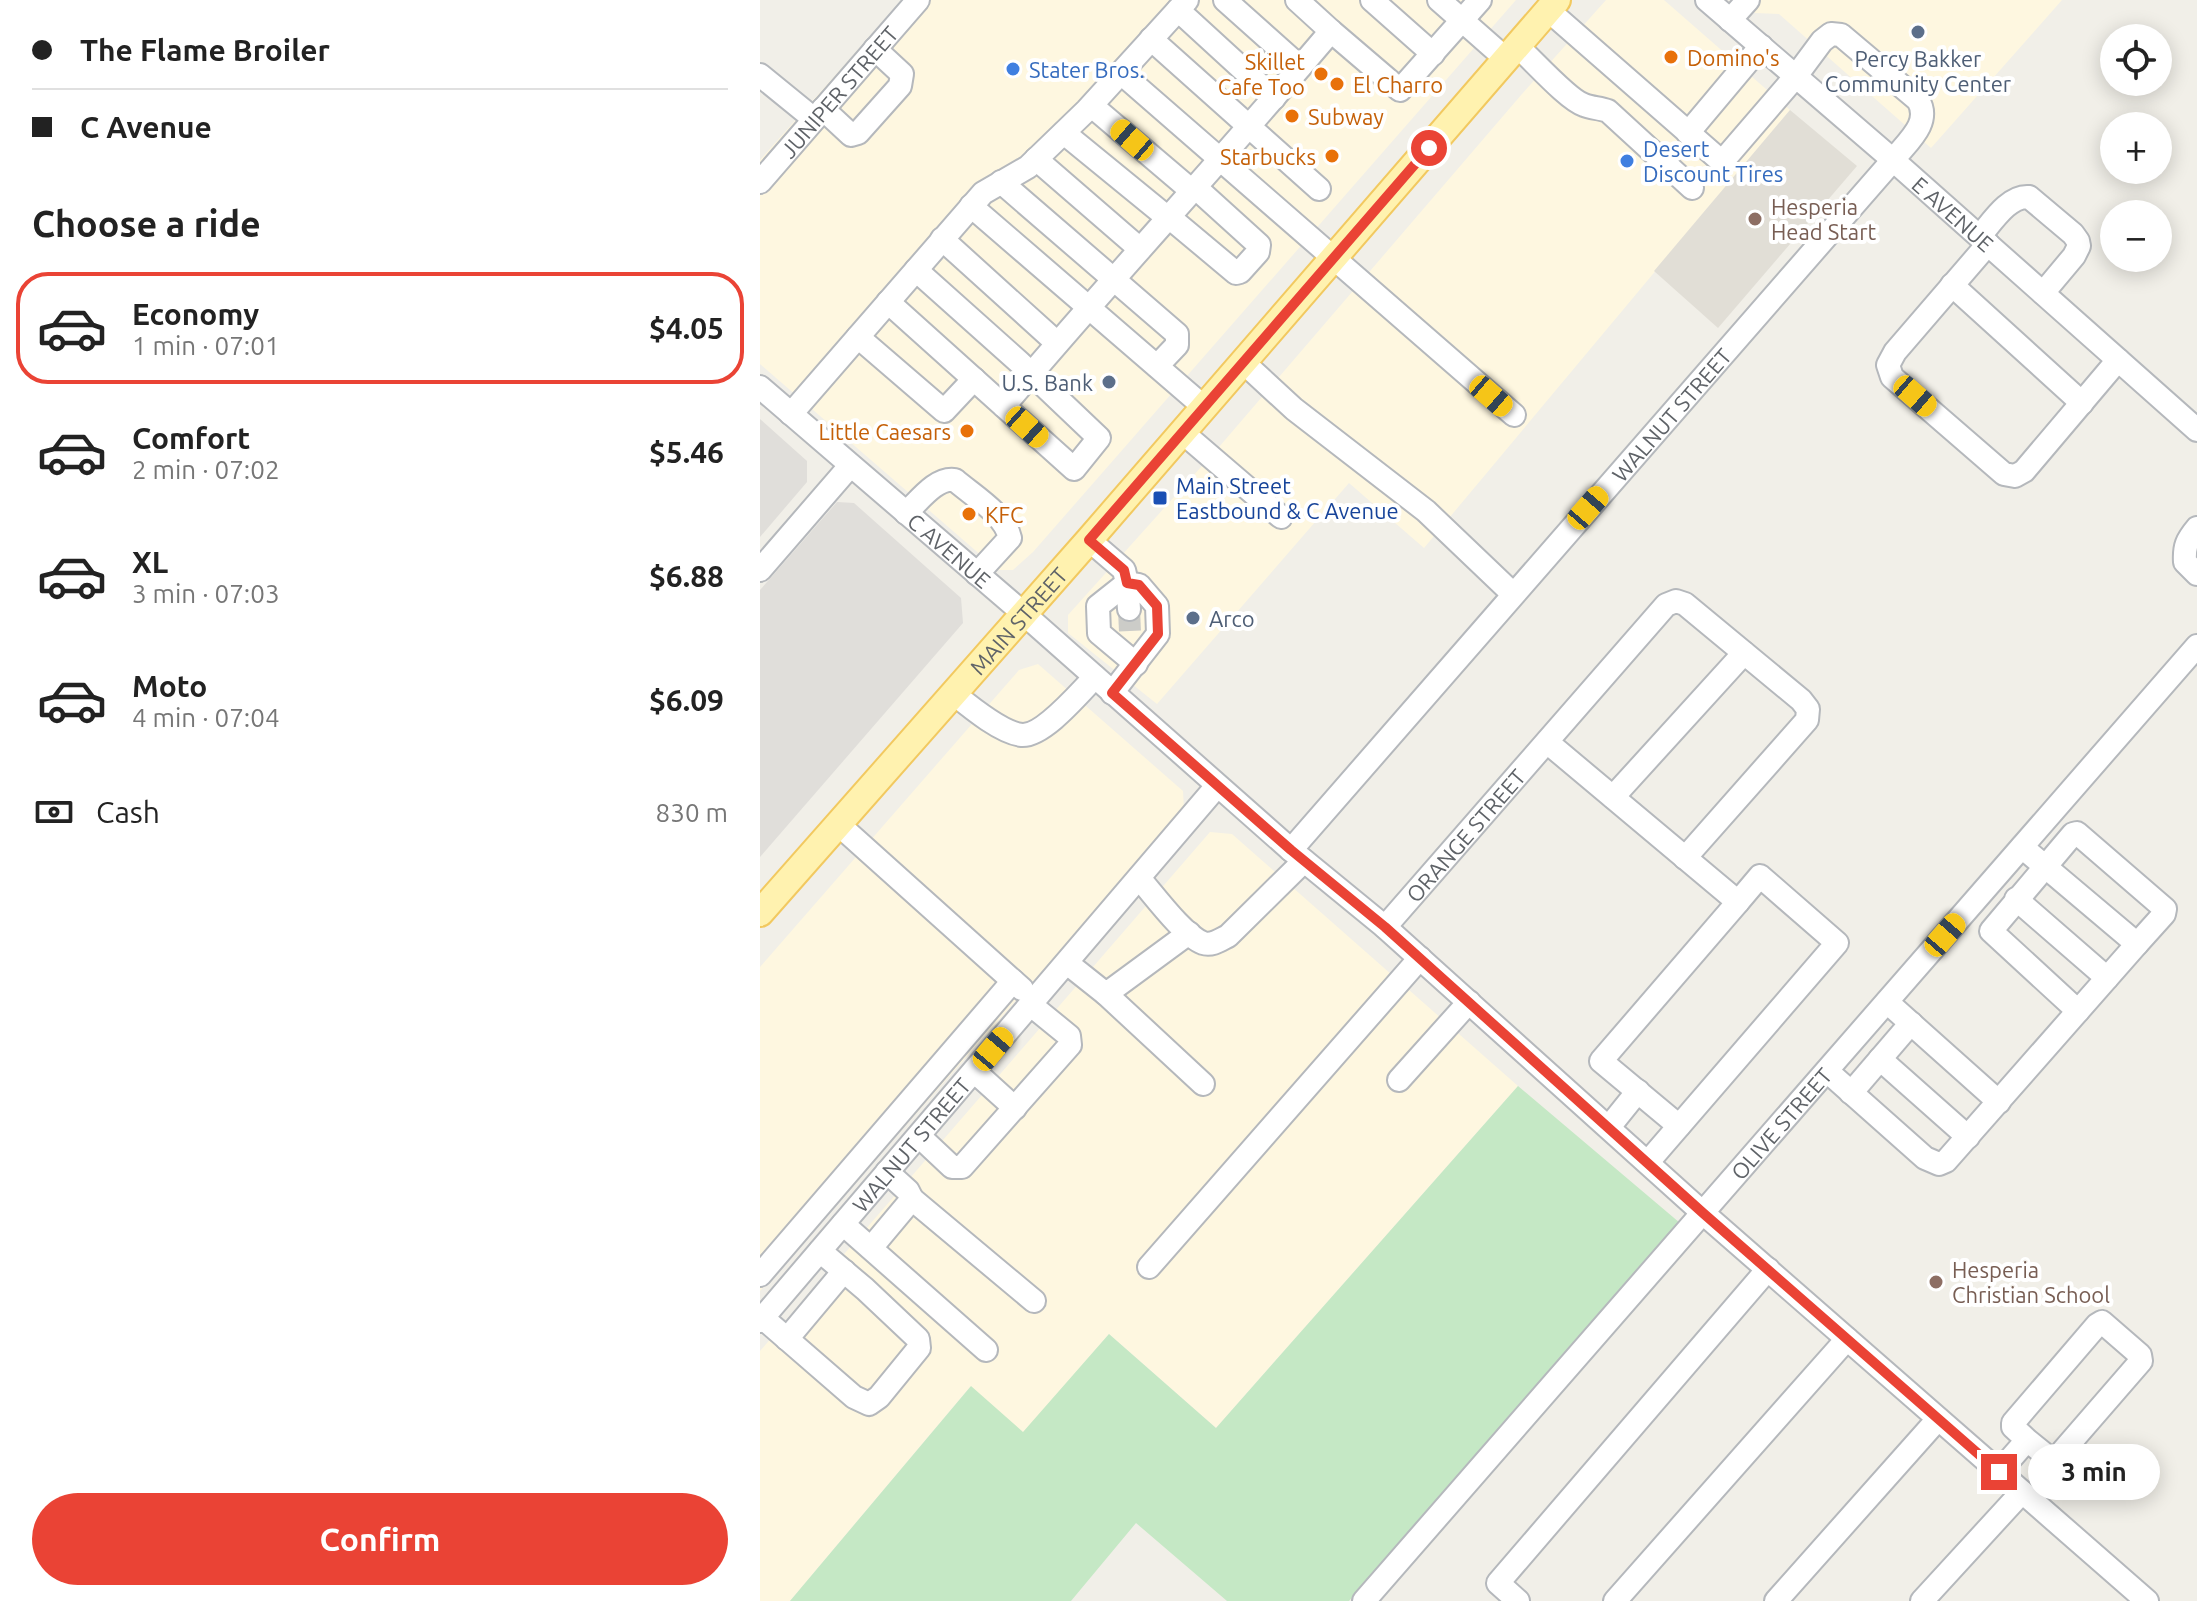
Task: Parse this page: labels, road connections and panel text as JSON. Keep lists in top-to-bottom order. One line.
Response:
{"streets":{"main road":["MAIN STREET"],"street":["JUNIPER STREET","E AVENUE","WALNUT STREET","C AVENUE","ORANGE STREET","OLIVE STREET"]},"crossings":[["E AVENUE","WALNUT STREET"],["WALNUT STREET","C AVENUE"],["C AVENUE","MAIN STREET"],["C AVENUE","ORANGE STREET"],["C AVENUE","OLIVE STREET"]],"places":{"other":["Percy Bakker Community Center","Domino's","Stater Bros.","Skillet Cafe Too","El Charro","Subway","Starbucks","Desert Discount Tires","Hesperia Head Start","U.S. Bank","Little Caesars","KFC","Arco","Hesperia Christian School"],"transit":["Main Street Eastbound & C Avenue"]},"page":{"banner":["The Flame Broiler","C Avenue"],"map_buttons":["+","−"],"heading":"Choose a ride","list":[{"name":"Economy","note":"1 min · 07:01","value":"$4.05"},{"name":"Comfort","note":"2 min · 07:02","value":"$5.46"},{"name":"XL","note":"3 min · 07:03","value":"$6.88"},{"name":"Moto","note":"4 min · 07:04","value":"$6.09"}],"pay":["Cash","830 m"],"bubble":"3 min","buttons":"Confirm"}}
